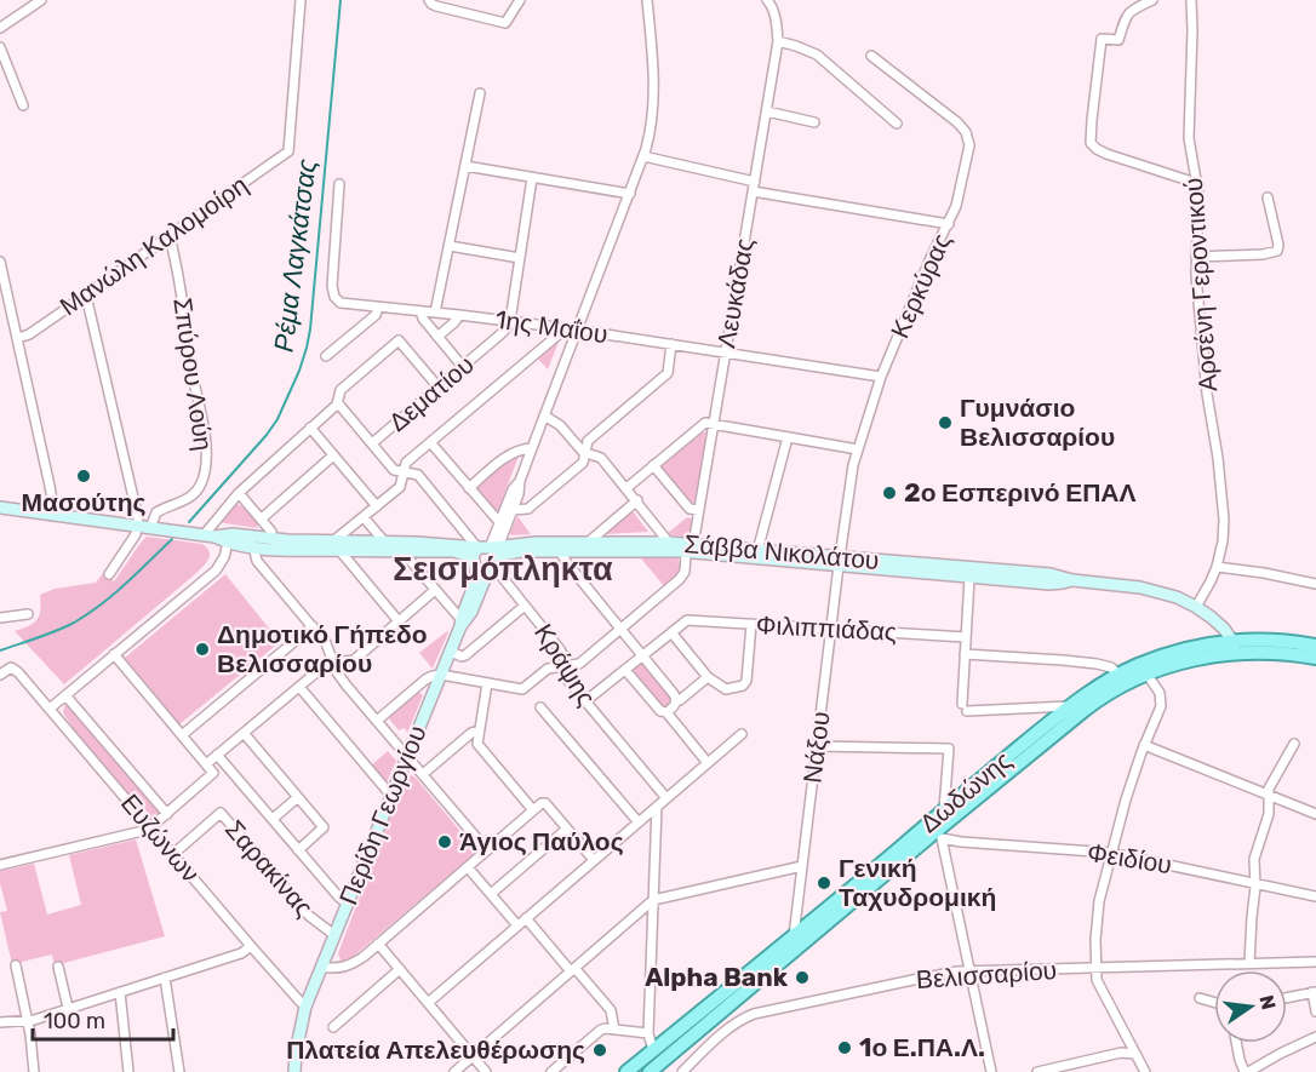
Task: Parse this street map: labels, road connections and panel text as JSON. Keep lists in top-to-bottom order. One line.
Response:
{"streets":{"main road":["Δωδώνης"],"street":["Μανώλη Καλομοίρη","Αρσένη Γεροντικού","Κερκύρας","Λευκάδας","1ης Μαΐου","Σπύρου Λούη","Δεματίου","Σάββα Νικολάτου","Φιλιππιάδας","Κράψης","Νάξου","Περίδη Γεωργίου","Ευζώνων","Φειδίου","Σαρακίνας","Βελισσαρίου"]},"crossings":[["Μανώλη Καλομοίρη","Σπύρου Λούη"],["Αρσένη Γεροντικού","Σάββα Νικολάτου"],["Κερκύρας","1ης Μαΐου"],["Κερκύρας","Σάββα Νικολάτου"],["Κερκύρας","Νάξου"],["Λευκάδας","1ης Μαΐου"],["Λευκάδας","Σάββα Νικολάτου"],["Λευκάδας","Κράψης"],["Λευκάδας","Περίδη Γεωργίου"],["1ης Μαΐου","Δεματίου"],["Δεματίου","Κράψης"],["Σάββα Νικολάτου","Κράψης"],["Σάββα Νικολάτου","Νάξου"],["Σάββα Νικολάτου","Δωδώνης"],["Σάββα Νικολάτου","Περίδη Γεωργίου"],["Φιλιππιάδας","Νάξου"],["Κράψης","Περίδη Γεωργίου"],["Νάξου","Δωδώνης"],["Δωδώνης","Φειδίου"],["Περίδη Γεωργίου","Ευζώνων"],["Περίδη Γεωργίου","Σαρακίνας"],["Ευζώνων","Σαρακίνας"]],"districts":["Σεισμόπληκτα"],"water":["Ρέμα Λαγκάτσας"],"places":["Γυμνάσιο Βελισσαρίου","Μασούτης","2ο Εσπερινό ΕΠΑΛ","Δημοτικό Γήπεδο Βελισσαρίου","Άγιος Παύλος","Γενική Ταχυδρομική","Alpha Bank","1ο Ε.ΠΑ.Λ.","Πλατεία Απελευθέρωσης"],"scale_bar":"100 m","north":"right"}
